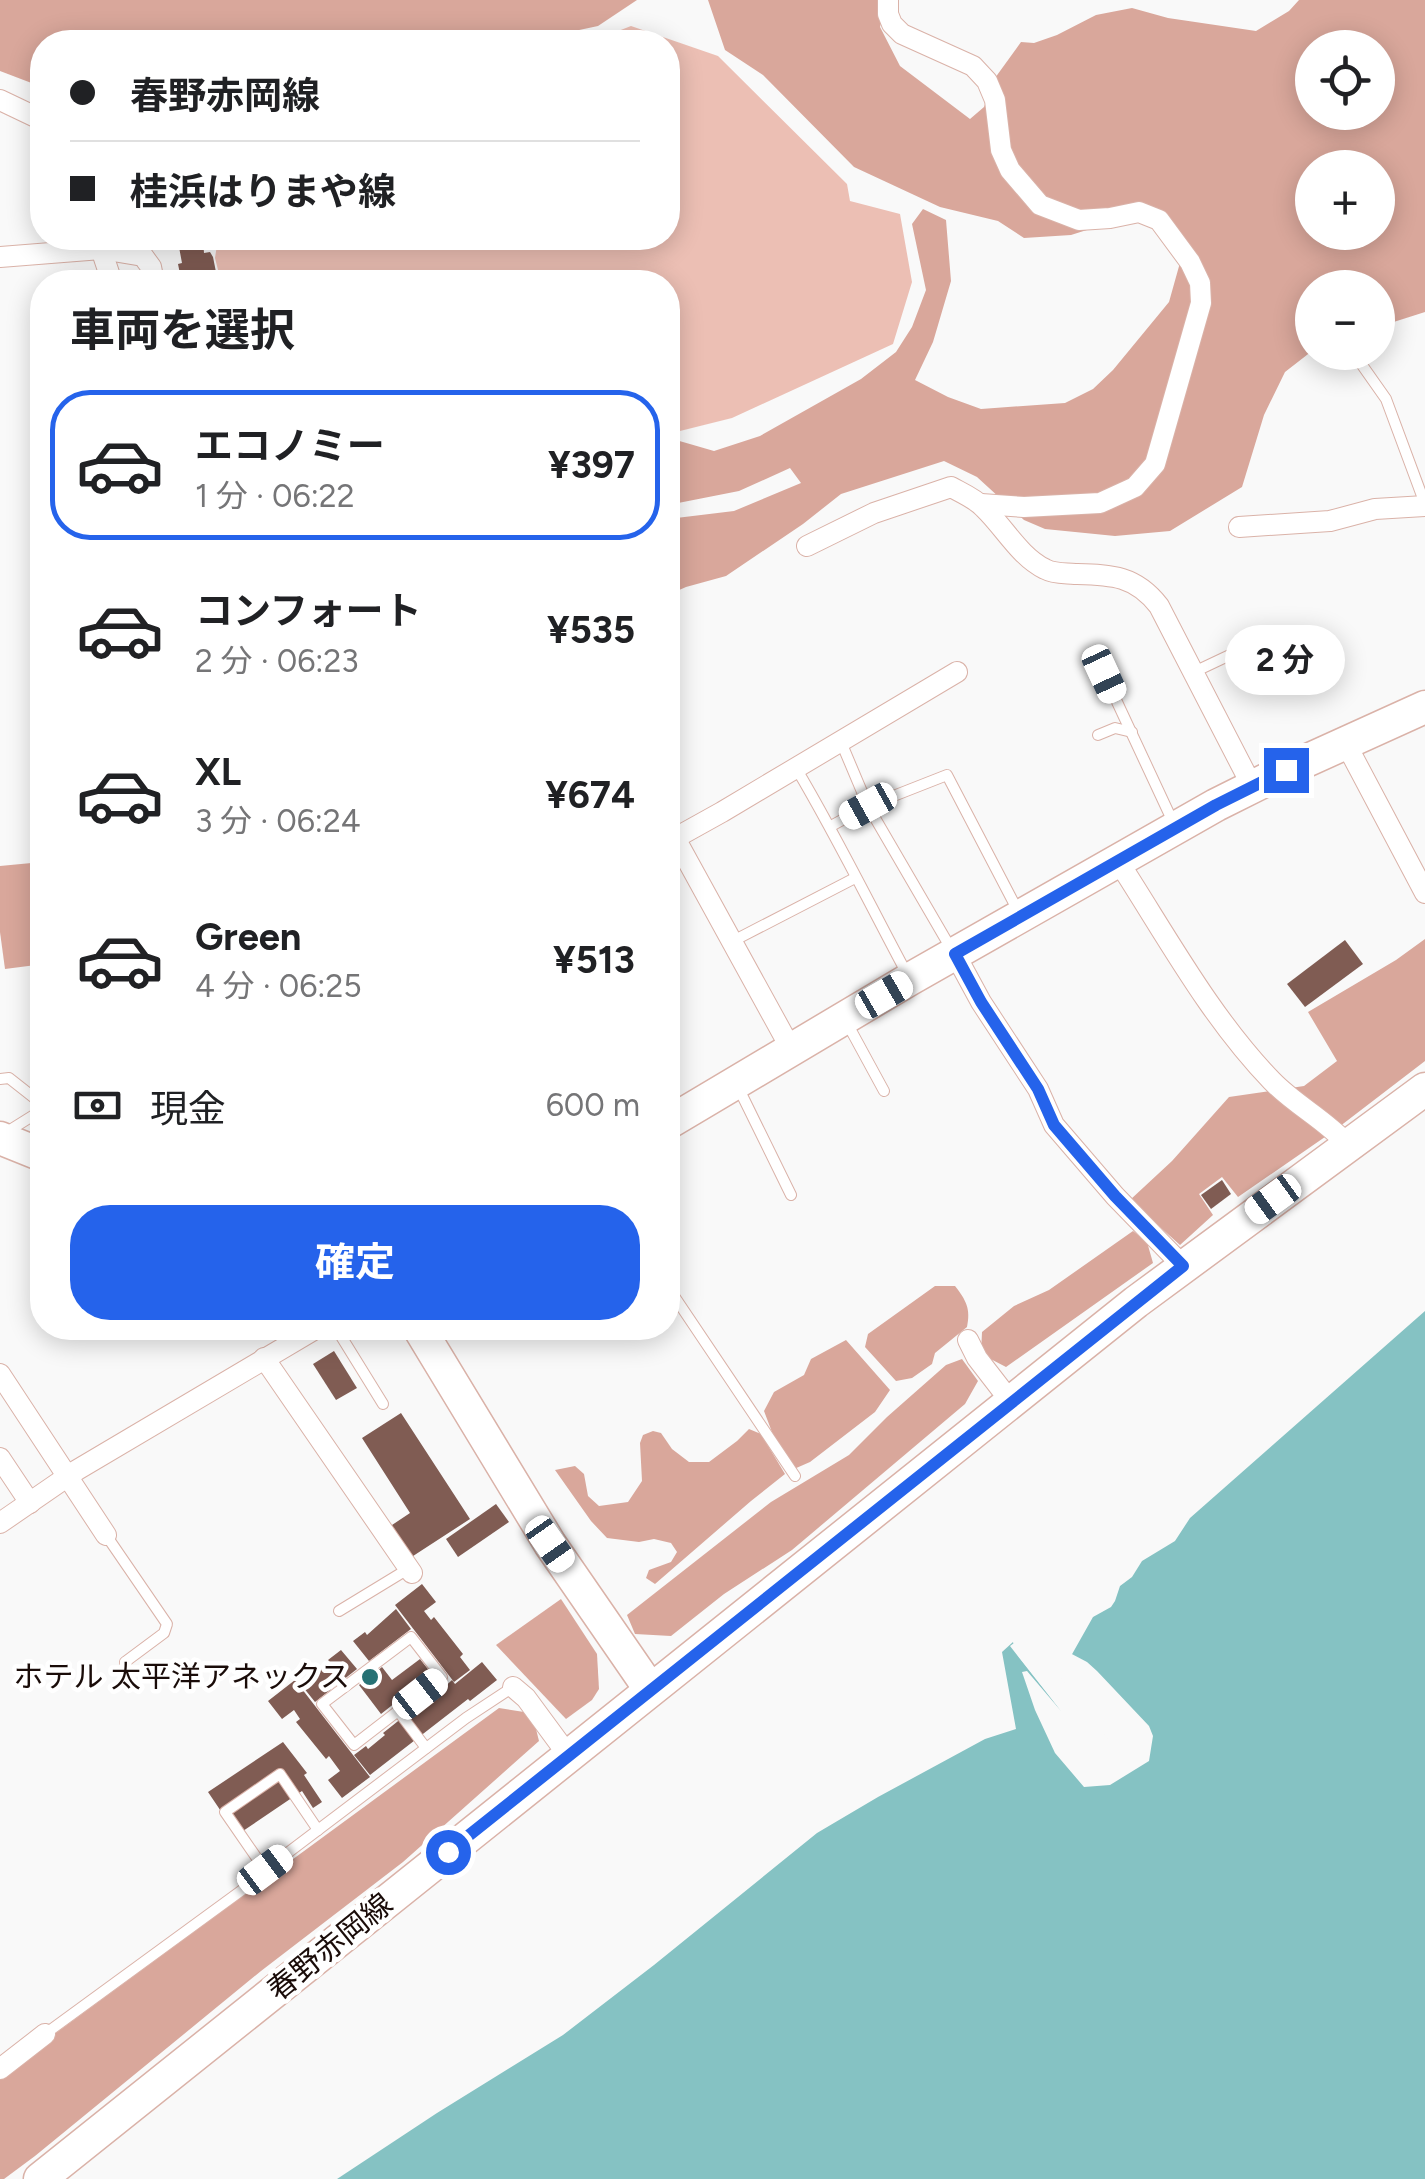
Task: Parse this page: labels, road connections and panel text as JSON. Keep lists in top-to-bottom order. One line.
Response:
{"streets":{"main road":["春野赤岡線"]},"places":["ホテル 太平洋アネックス"],"page":{"map_buttons":["+","−"],"banner":["春野赤岡線","桂浜はりまや線"],"heading":"車両を選択","list":[{"name":"エコノミー","note":"1 分 · 06:22","value":"¥397"},{"name":"コンフォート","note":"2 分 · 06:23","value":"¥535"},{"name":"XL","note":"3 分 · 06:24","value":"¥674"},{"name":"Green","note":"4 分 · 06:25","value":"¥513"}],"bubble":"2 分","pay":["現金","600 m"],"buttons":"確定"}}
